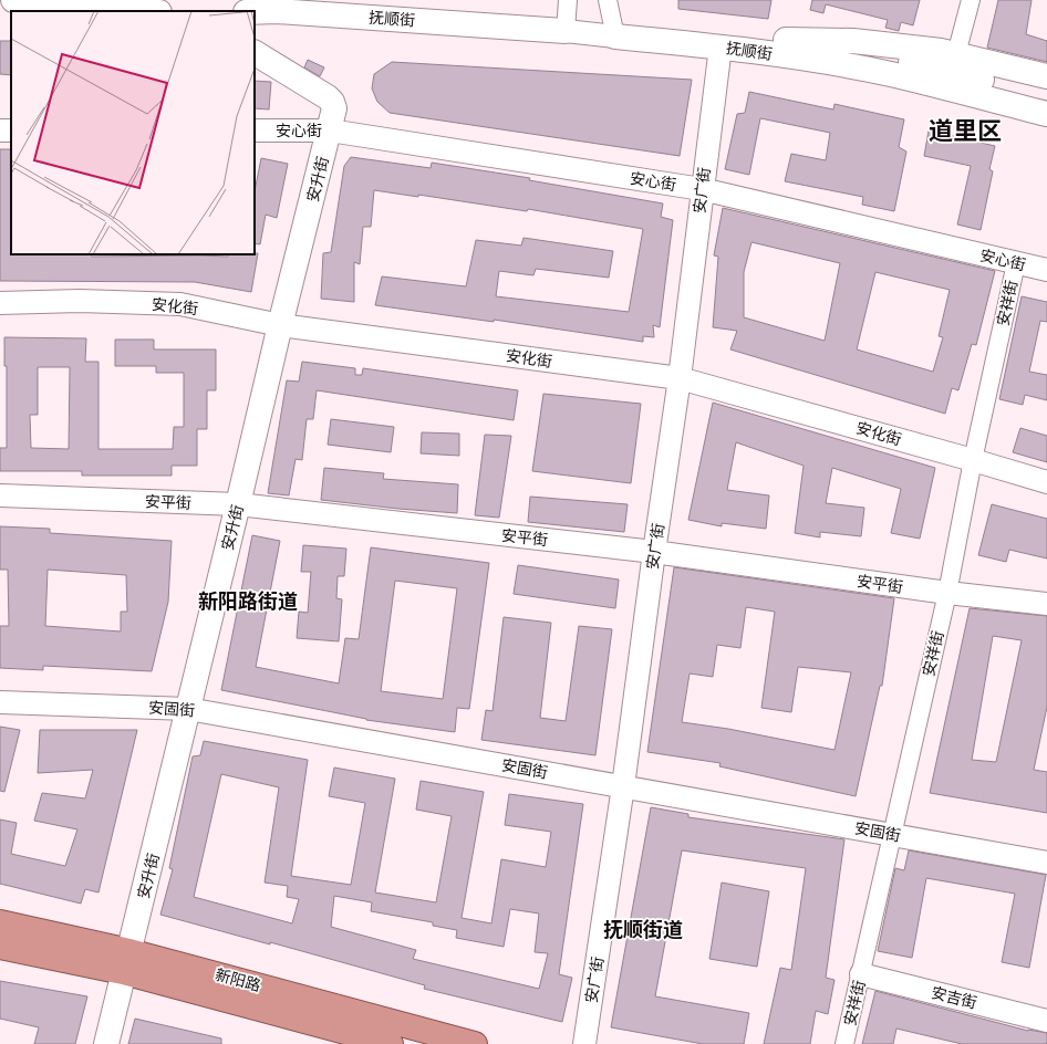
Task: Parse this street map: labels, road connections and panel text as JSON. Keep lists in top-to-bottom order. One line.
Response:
{"streets":{"highway":["新阳路"],"main road":["抚顺街","安升街"],"street":["安心街","安广街","安祥街","安化街","安平街","安固街","安吉街"]},"crossings":[["抚顺街","安广街"],["安心街","安升街"],["安心街","安广街"],["安心街","安祥街"],["安升街","安化街"],["安升街","安平街"],["安升街","安固街"],["安升街","新阳路"],["安广街","安化街"],["安广街","安平街"],["安广街","安固街"],["安祥街","安化街"],["安祥街","安平街"],["安祥街","安固街"],["安祥街","安吉街"]],"districts":["道里区","新阳路街道","抚顺街道"]}
